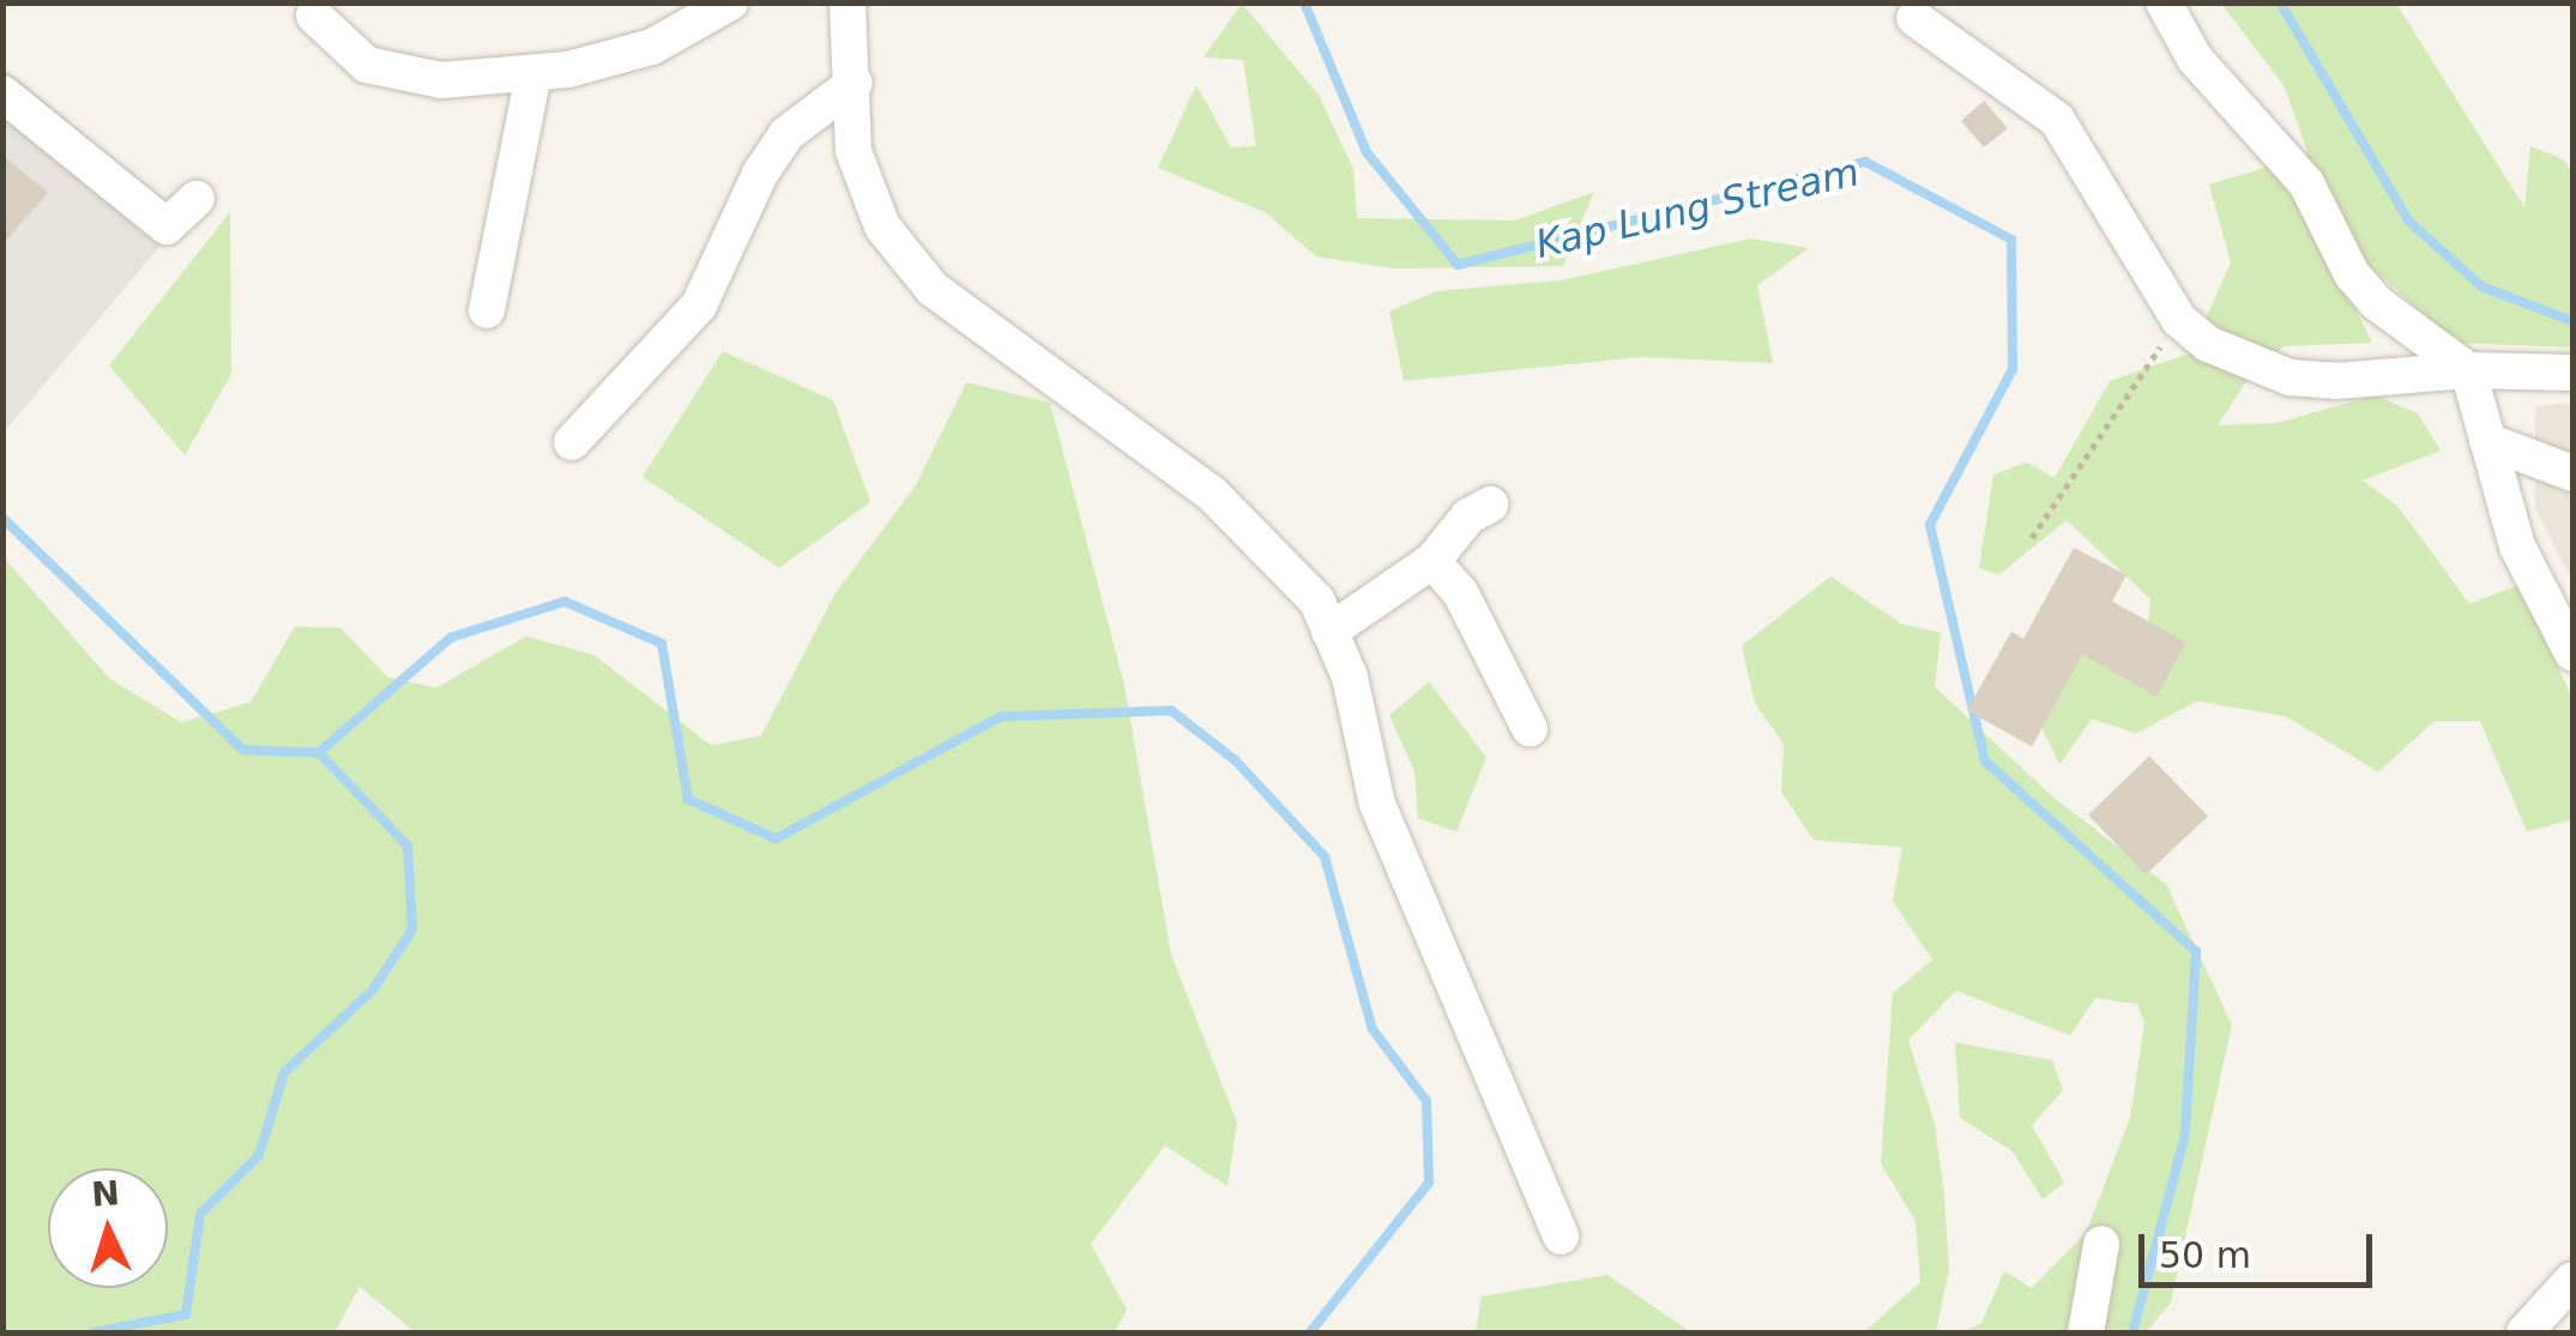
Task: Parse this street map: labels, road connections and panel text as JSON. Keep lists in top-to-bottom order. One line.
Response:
{"water":["Kap Lung Stream"],"scale_bar":"50 m","north":"top"}
